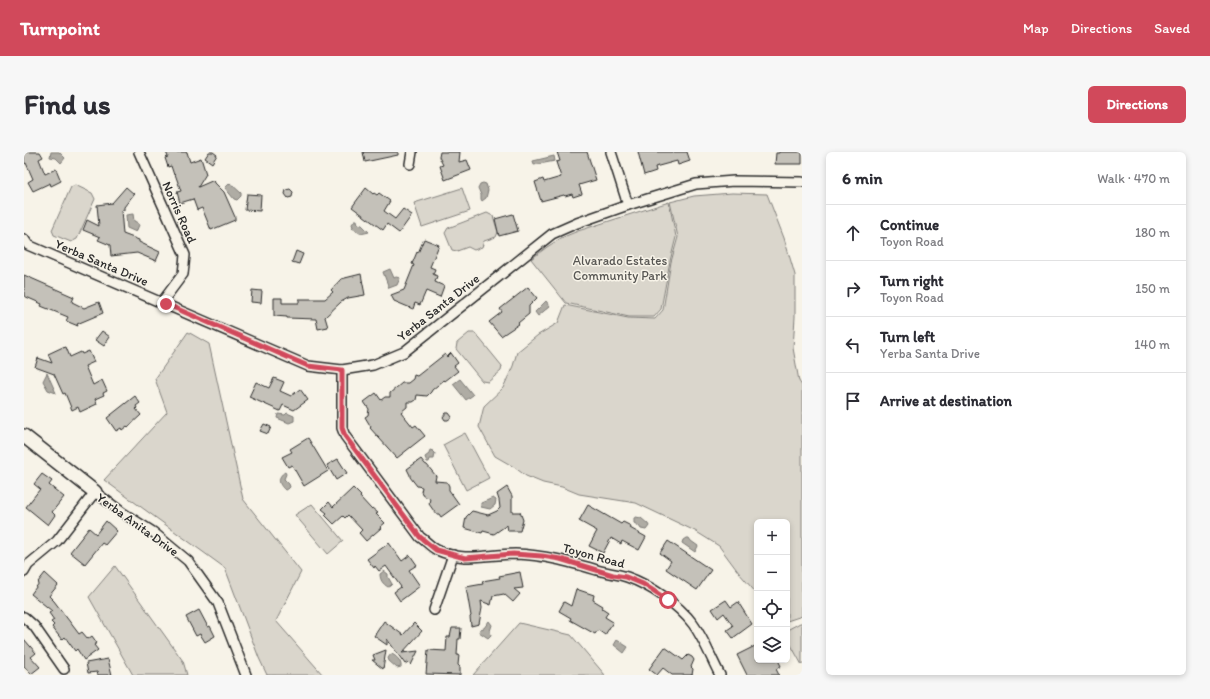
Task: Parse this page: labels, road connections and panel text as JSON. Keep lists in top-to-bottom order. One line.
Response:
{"streets":{"street":["Norris Road","Yerba Santa Drive","Yerba Anita Drive","Toyon Road"]},"crossings":[["Norris Road","Yerba Santa Drive"],["Yerba Santa Drive","Toyon Road"]],"parks":["Alvarado Estates Community Park"],"page":{"header":"Turnpoint","nav":["Map","Directions","Saved"],"buttons":"Directions","title":"Find us","heading":["6 min","Walk · 470 m"],"list":[["Continue","Toyon Road","180 m"],["Turn right","Toyon Road","150 m"],["Turn left","Yerba Santa Drive","140 m"],"Arrive at destination"],"map_buttons":["+","−"]}}
